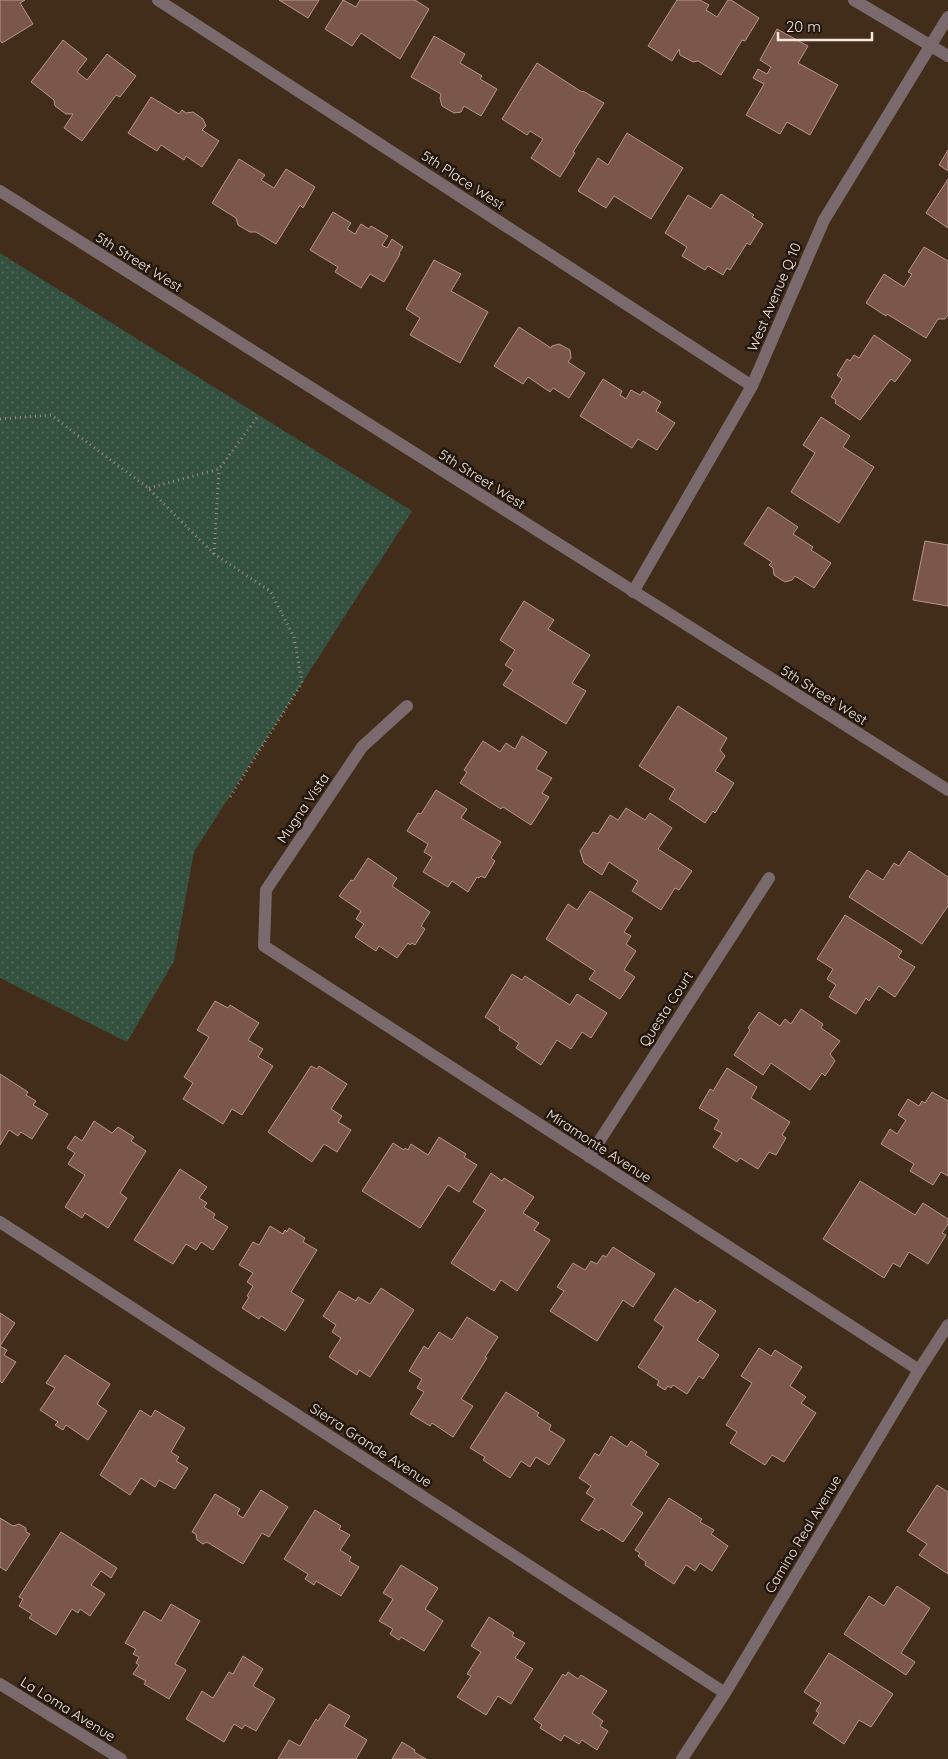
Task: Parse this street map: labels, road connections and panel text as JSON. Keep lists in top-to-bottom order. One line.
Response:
{"streets":{"street":["5th Place West","5th Street West","West Avenue Q 10","Mugna Vista","Questa Court","Miramonte Avenue","Sierra Grande Avenue","Camino Real Avenue","La Loma Avenue"]},"crossings":[["5th Place West","West Avenue Q 10"],["5th Street West","West Avenue Q 10"],["Mugna Vista","Miramonte Avenue"],["Questa Court","Miramonte Avenue"],["Miramonte Avenue","Camino Real Avenue"],["Sierra Grande Avenue","Camino Real Avenue"]],"scale_bar":"20 m"}
